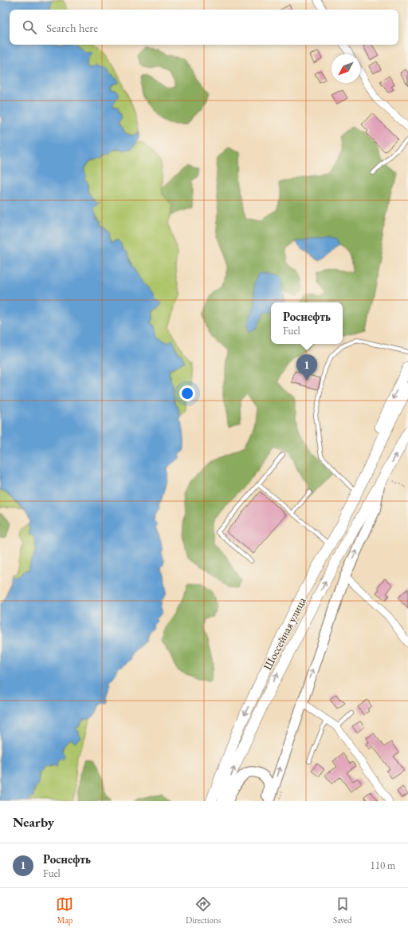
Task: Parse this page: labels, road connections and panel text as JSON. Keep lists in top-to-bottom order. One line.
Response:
{"streets":{"main road":["Шоссейная улица"]},"north":"bottom left","page":{"search":"Search here","popup":["Роснефть","Fuel"],"pins":"1","heading":"Nearby","list":[{"mark":"1","name":"Роснефть","note":"Fuel","value":"110 m"}],"nav":["Map","Directions","Saved"]}}
